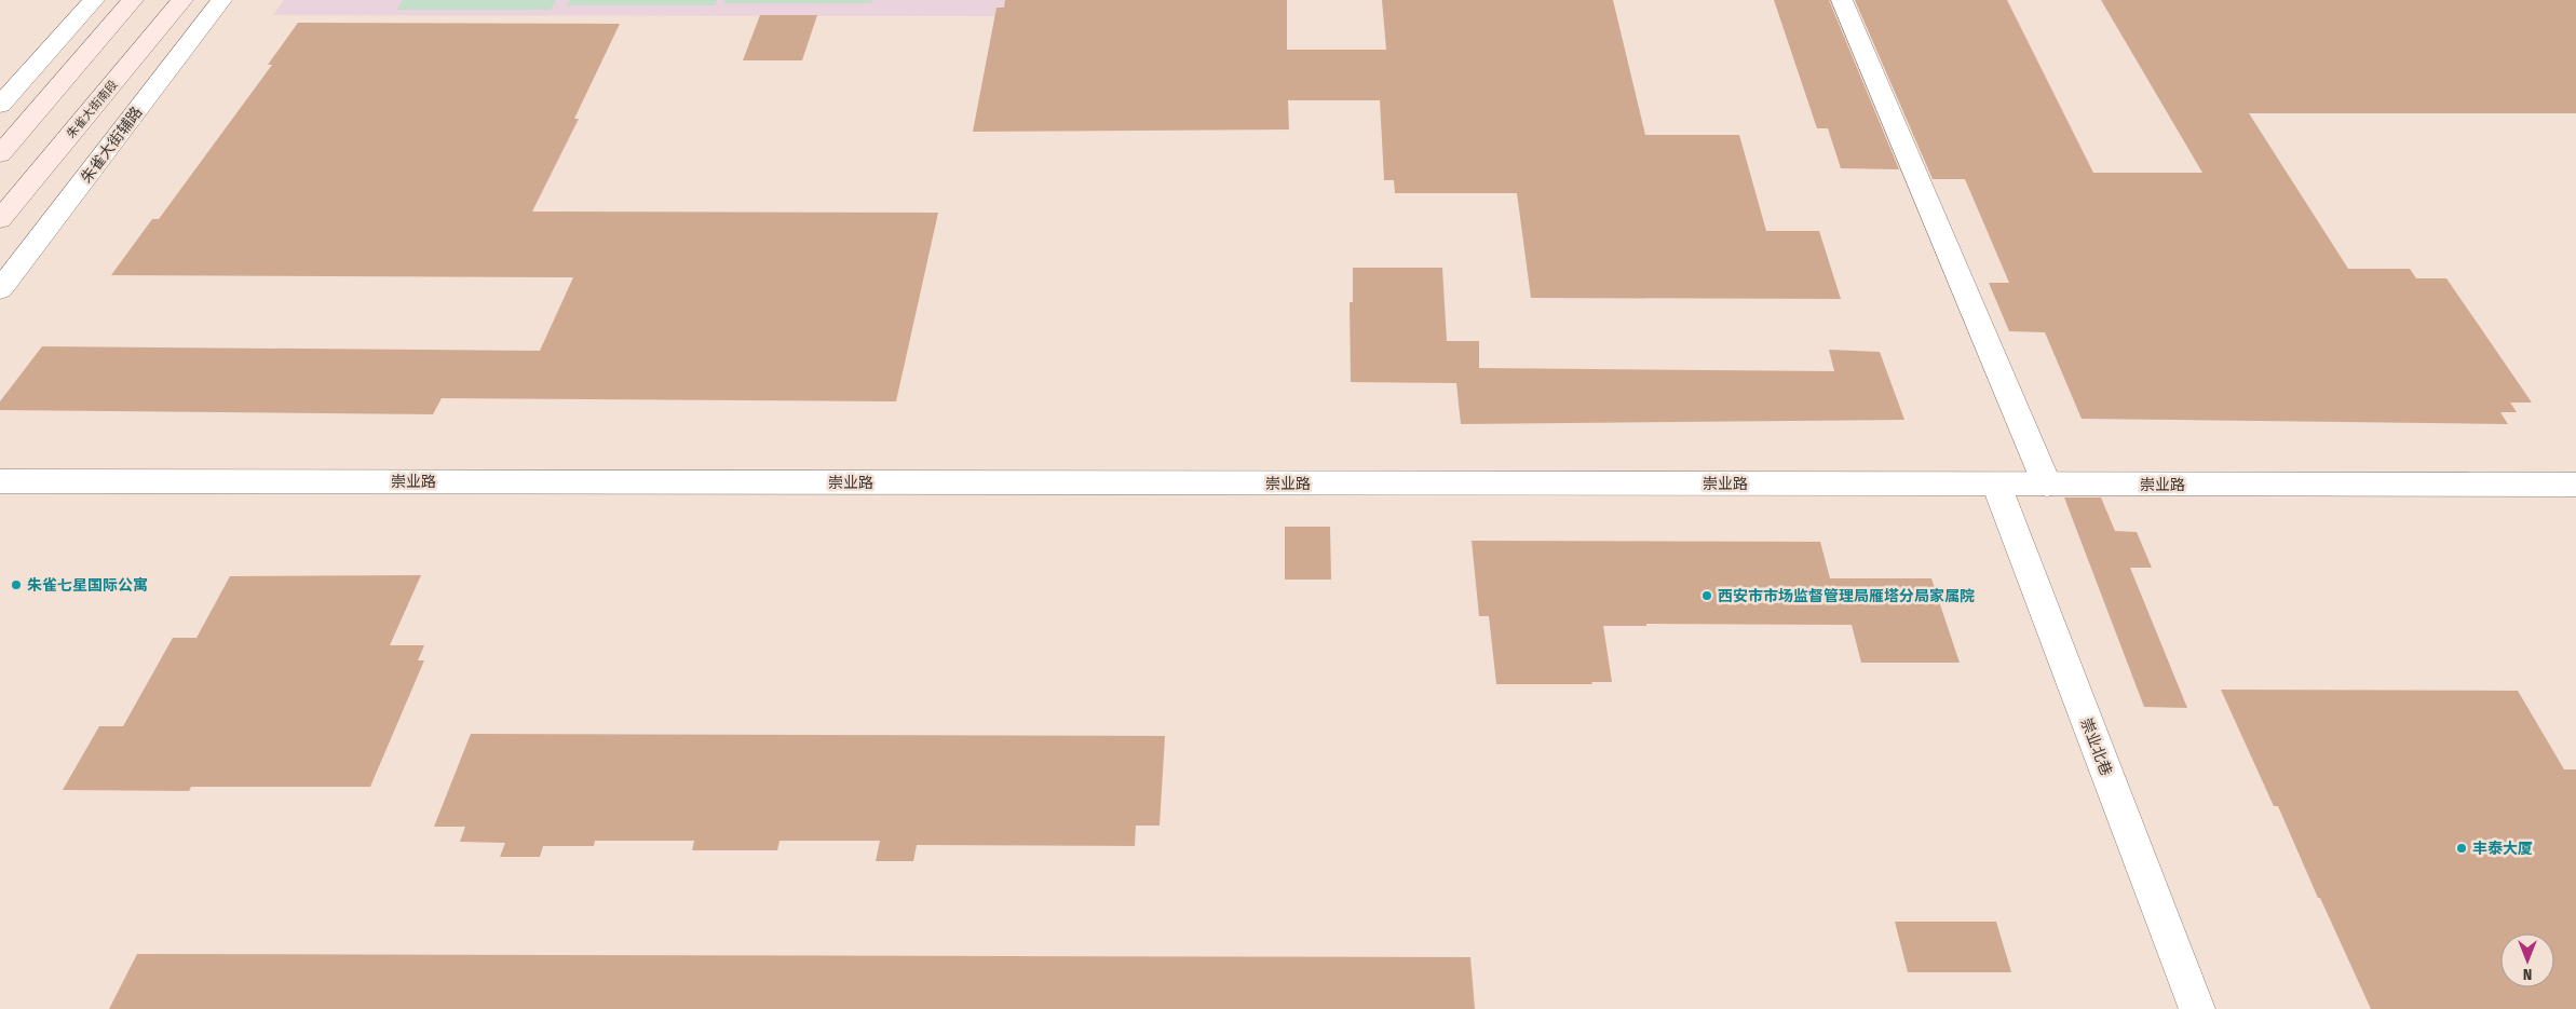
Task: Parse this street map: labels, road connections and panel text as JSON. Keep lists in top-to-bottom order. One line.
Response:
{"streets":{"main road":["朱雀大街南段"],"street":["朱雀大街辅路","崇业路","崇业北巷"]},"crossings":[["崇业路","崇业北巷"]],"places":["朱雀七星国际公寓","西安市市场监督管理局雁塔分局家属院","丰泰大厦"],"north":"bottom"}
